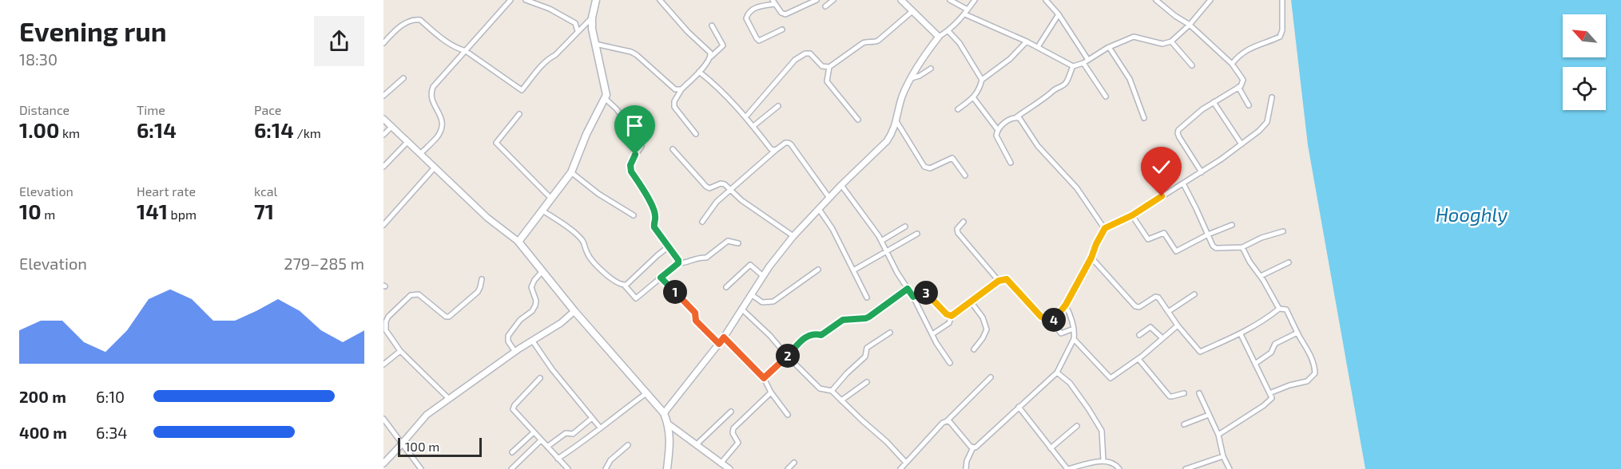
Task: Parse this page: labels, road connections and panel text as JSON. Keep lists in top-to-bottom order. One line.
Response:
{"water":["Hooghly"],"scale_bar":"100 m","north":"top left","page":{"heading":["Evening run","18:30"],"stats":[["Distance","1.00 km"],["Time","6:14"],["Pace","6:14 /km"],["Elevation","10 m"],["Heart rate","141 bpm"],["kcal","71"]],"chart":["Elevation","279–285 m"],"pins":["1","3","4","2"],"list":[{"name":"200 m","note":"6:10"},{"name":"400 m","note":"6:34"}],"scale":"100 m"}}
